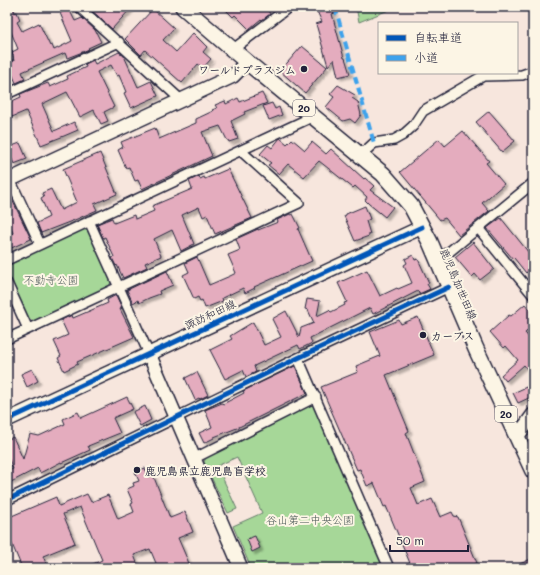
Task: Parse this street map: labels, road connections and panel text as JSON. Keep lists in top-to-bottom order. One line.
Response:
{"streets":{"main road":["20","鹿児島加世田線"],"street":["諏訪和田線"]},"crossings":[["鹿児島加世田線","諏訪和田線"]],"parks":["不動寺公園","谷山第二中央公園"],"places":["ワールドプラスジム","カーブス","鹿児島県立鹿児島盲学校"],"legend":["自転車道","小道"],"scale_bar":"50 m"}
